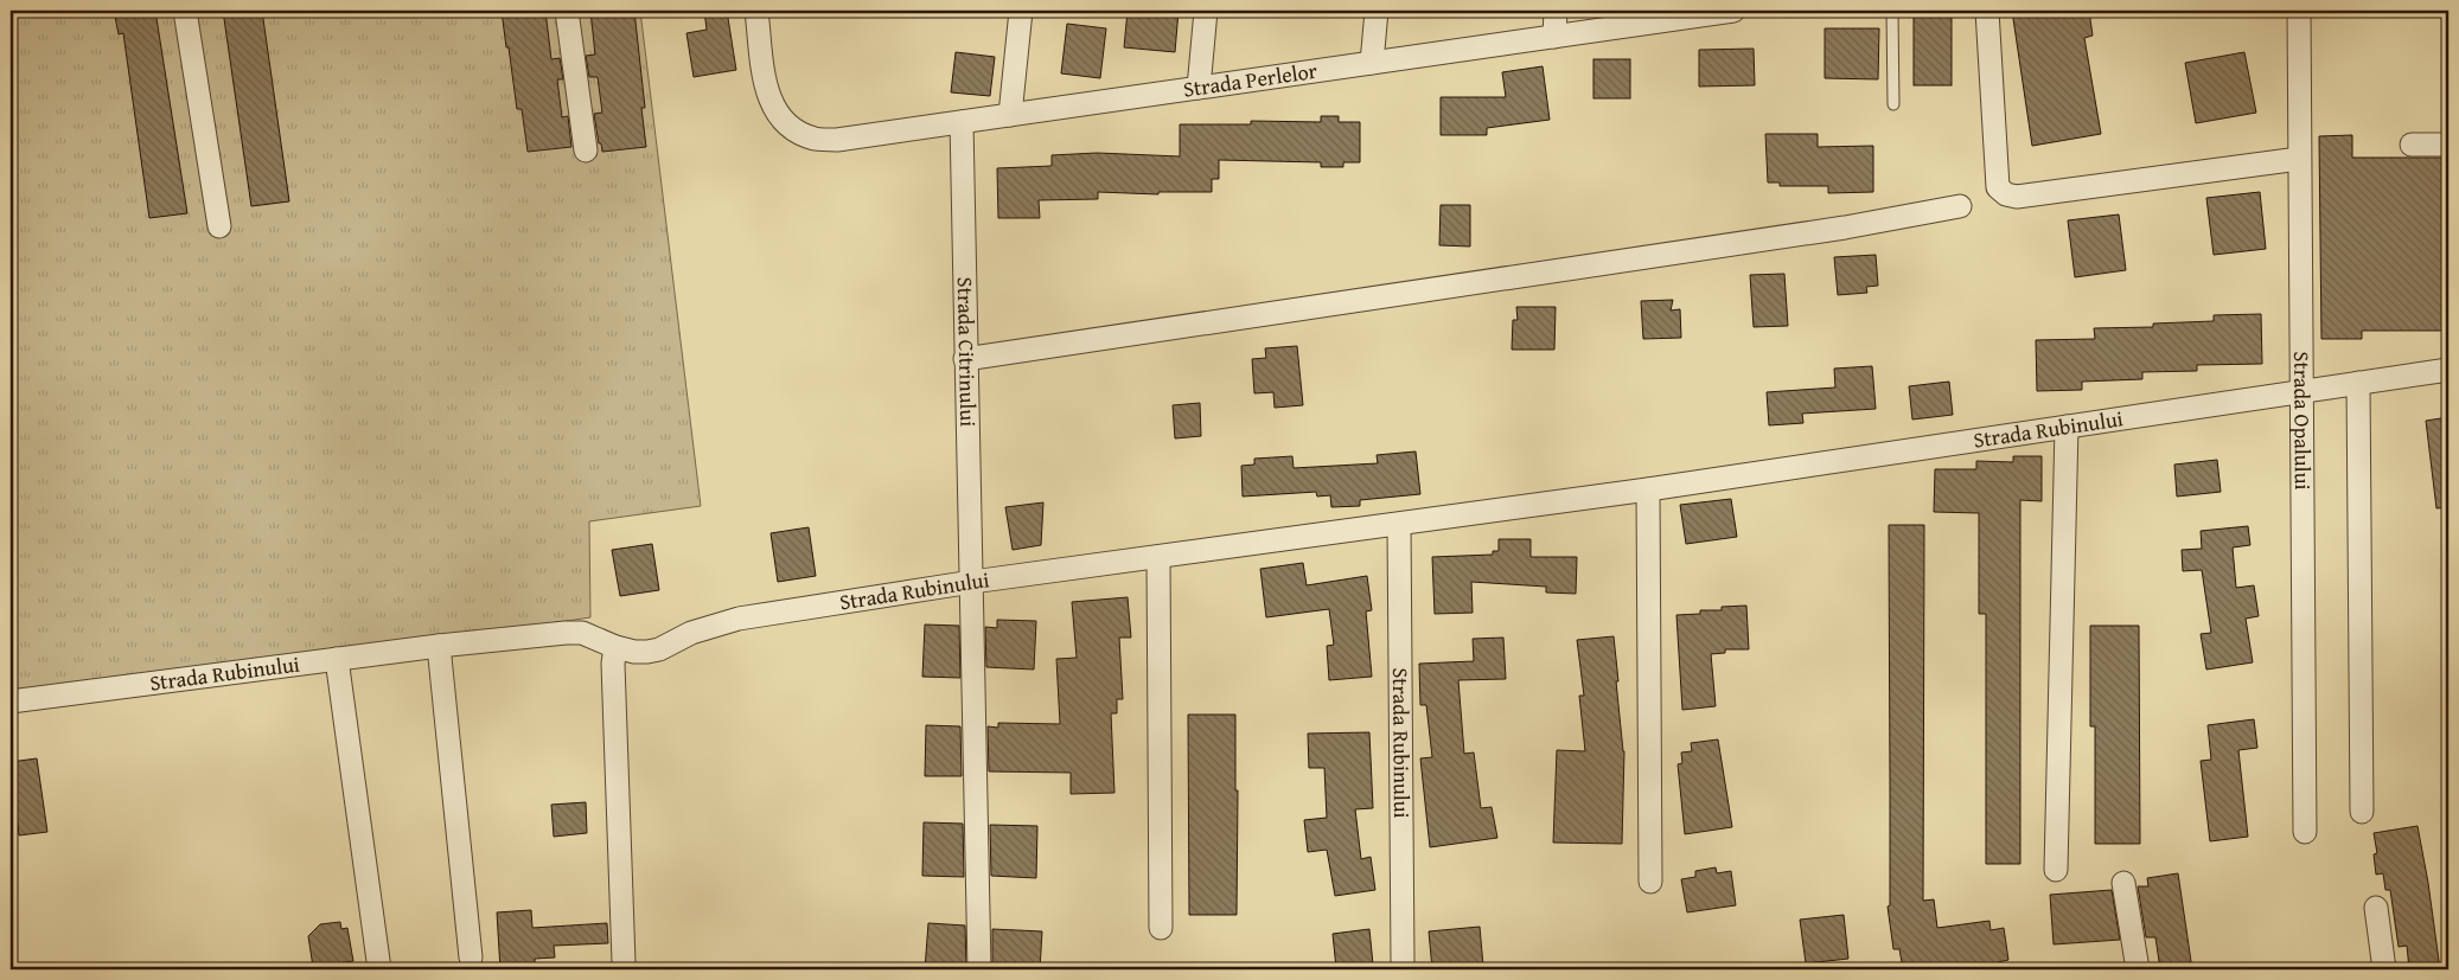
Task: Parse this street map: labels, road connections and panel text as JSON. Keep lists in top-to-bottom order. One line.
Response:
{"streets":{"street":["Strada Perlelor","Strada Citrinului","Strada Opalului","Strada Rubinului"]},"crossings":[["Strada Perlelor","Strada Citrinului"],["Strada Citrinului","Strada Rubinului"],["Strada Opalului","Strada Rubinului"]]}
